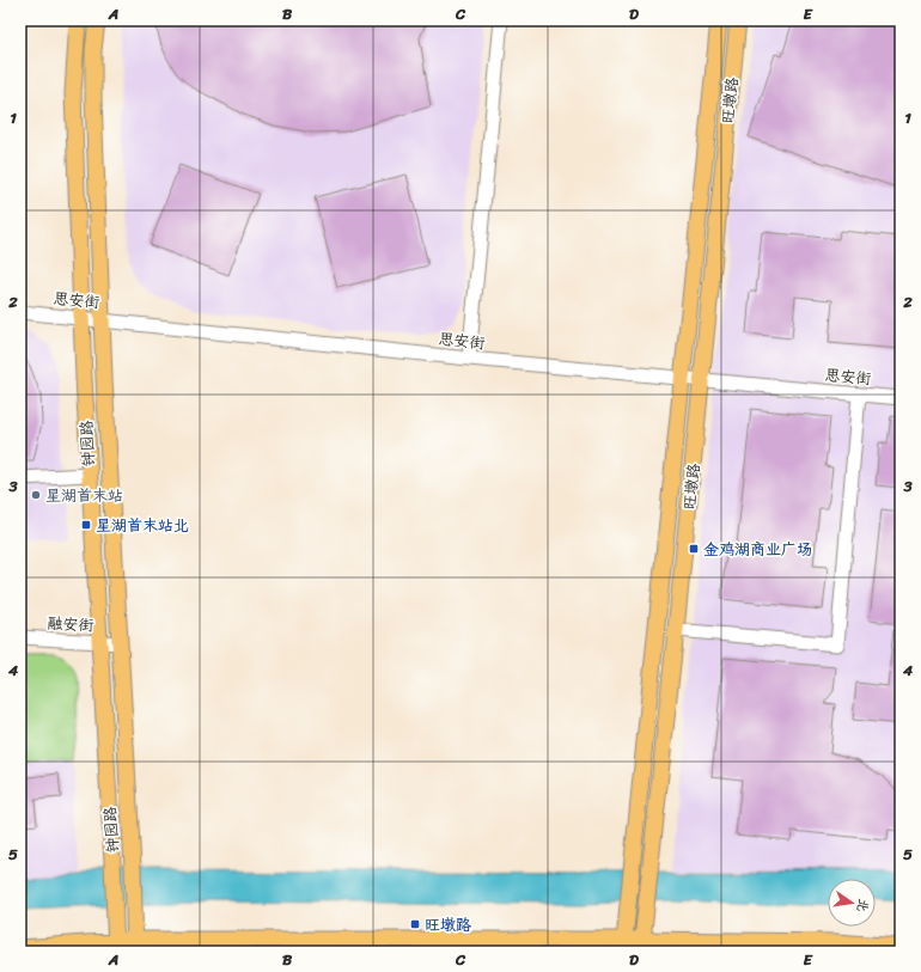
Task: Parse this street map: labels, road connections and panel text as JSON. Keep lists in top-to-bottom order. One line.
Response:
{"streets":{"main road":["旺墩路","钟园路"],"street":["思安街","融安街"]},"crossings":[["旺墩路","思安街"],["思安街","钟园路"],["钟园路","融安街"]],"places":{"other":["星湖首末站"],"transit":["星湖首末站北","金鸡湖商业广场","旺墩路"]},"north":"right","grid":{"columns":["A","B","C","D","E"],"rows":["1","2","3","4","5"]}}
